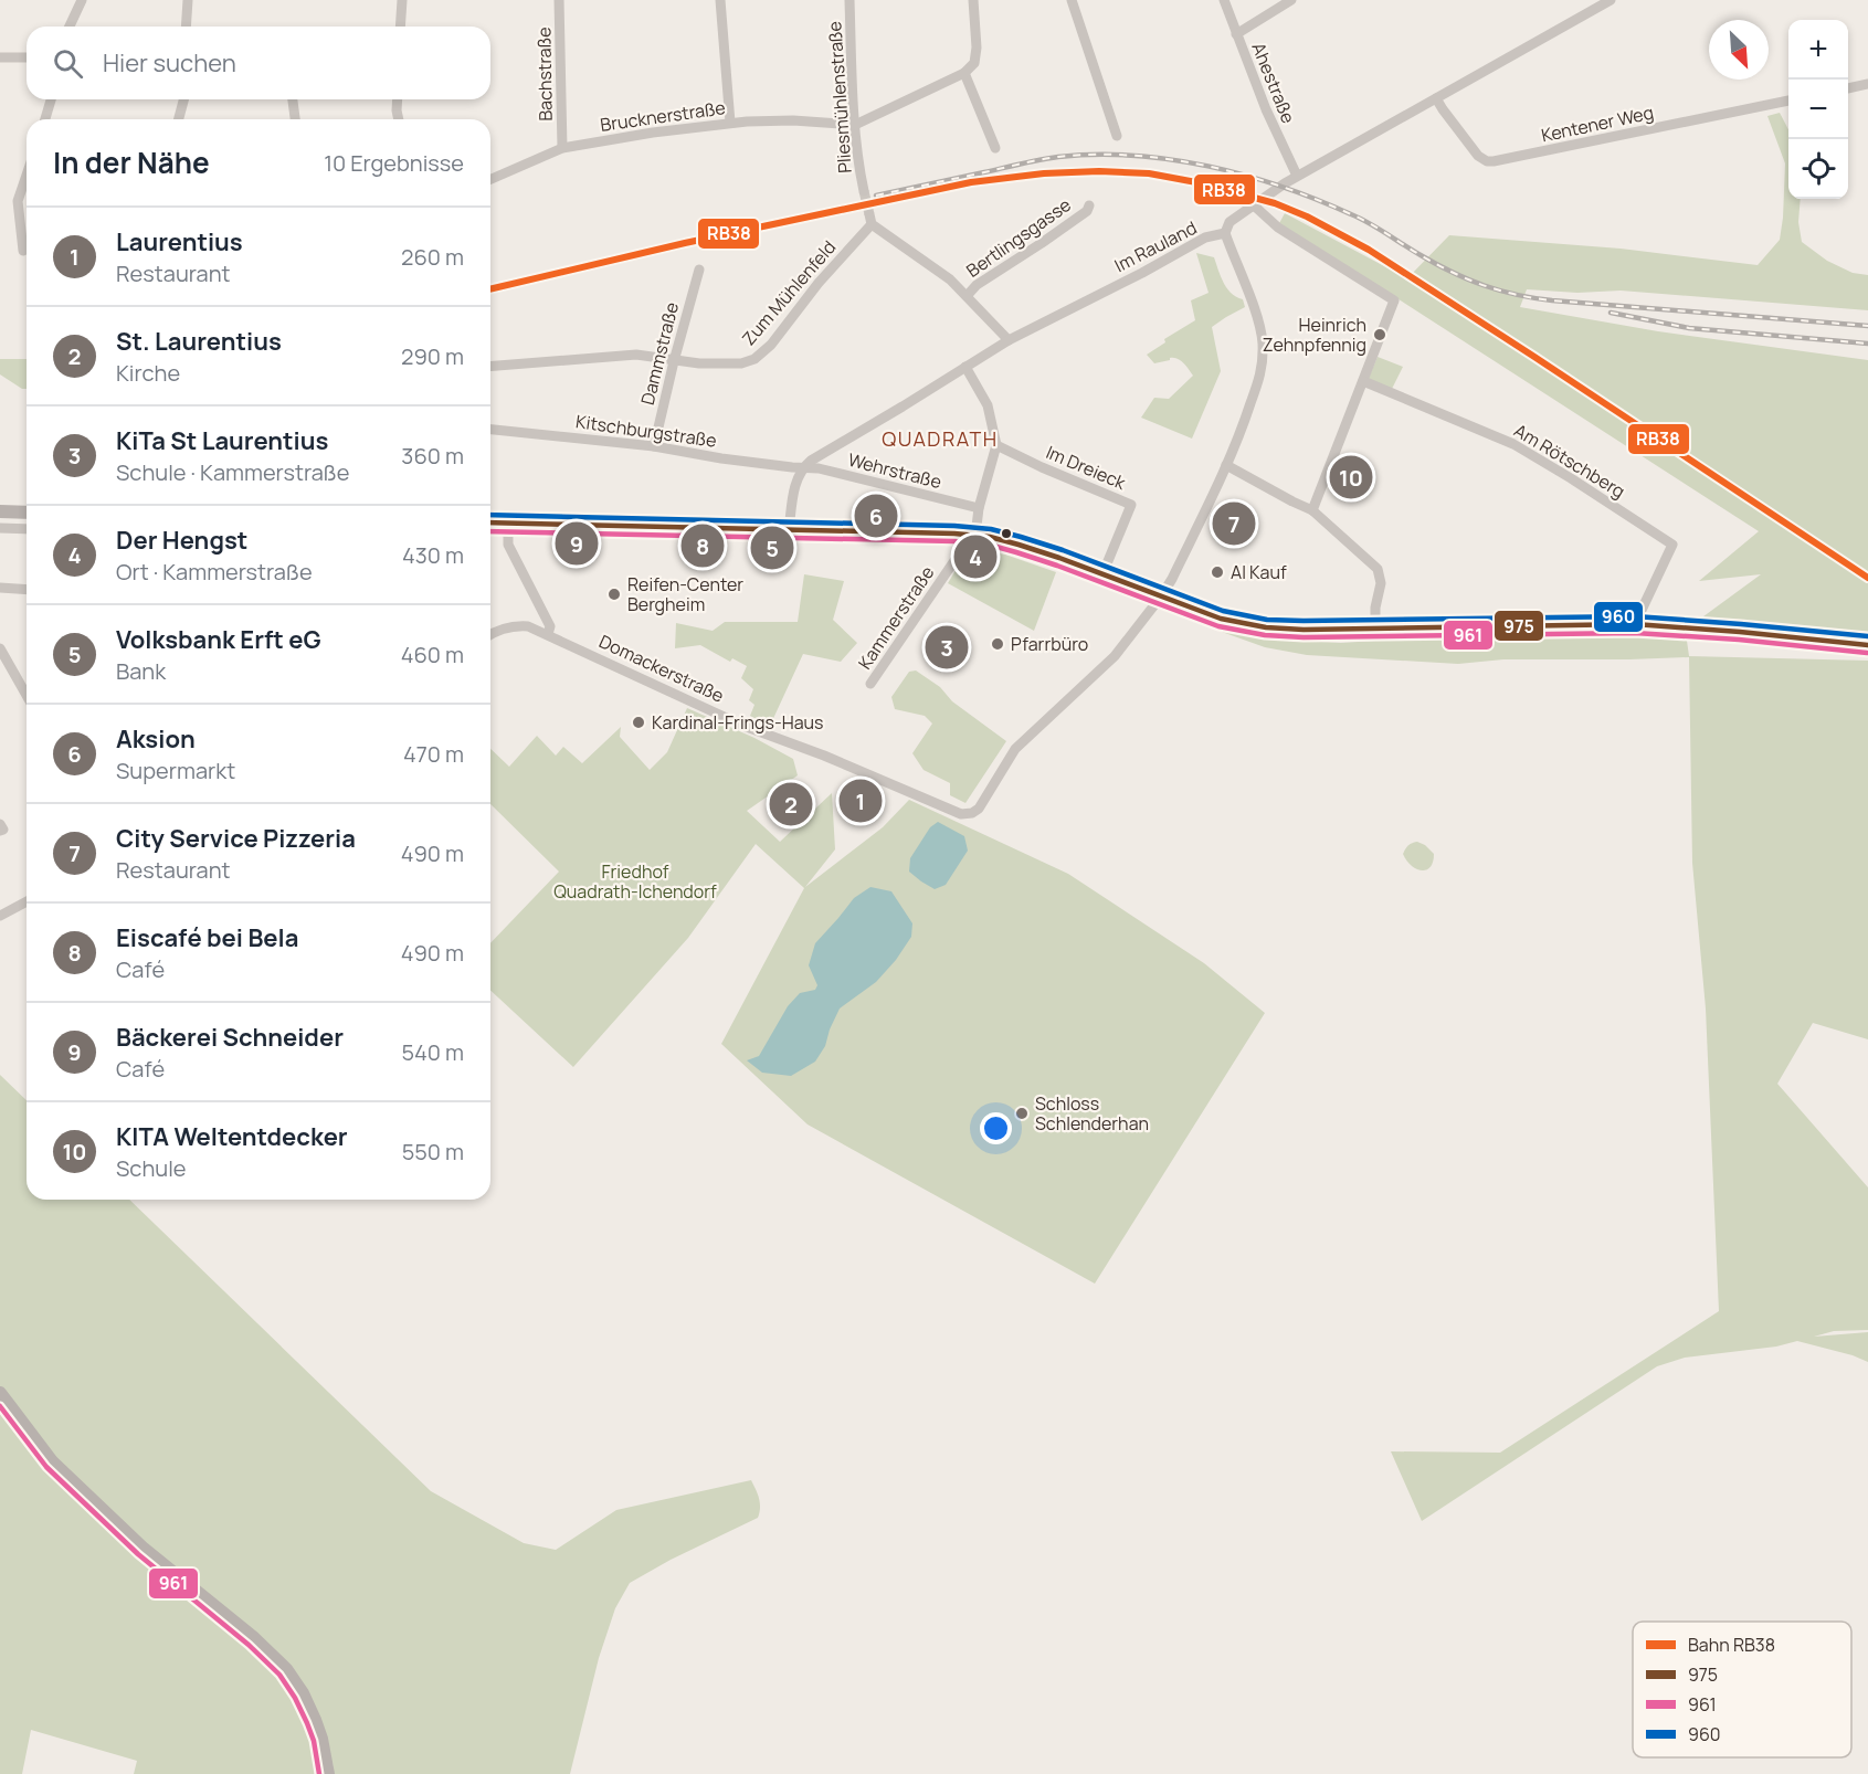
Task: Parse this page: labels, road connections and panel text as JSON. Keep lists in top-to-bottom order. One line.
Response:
{"streets":{"street":["Bachstraße","Ahestraße","Pliesmühlenstraße","Brucknerstraße","Kentener Weg","Bertlingsgasse","Im Rauland","Zum Mühlenfeld","Dammstraße","Kitschburgstraße","Am Rötschberg","Im Dreieck","Wehrstraße","Kammerstraße","Domackerstraße"]},"crossings":[["Bachstraße","Brucknerstraße"],["Ahestraße","Im Rauland"],["Pliesmühlenstraße","Brucknerstraße"],["Kentener Weg","Im Rauland"],["Bertlingsgasse","Zum Mühlenfeld"],["Im Rauland","Kitschburgstraße"],["Im Rauland","Wehrstraße"],["Im Rauland","Kammerstraße"],["Zum Mühlenfeld","Dammstraße"],["Dammstraße","Kitschburgstraße"],["Kitschburgstraße","Wehrstraße"],["Im Dreieck","Kammerstraße"],["Wehrstraße","Kammerstraße"]],"districts":["QUADRATH"],"parks":["Friedhof Quadrath-Ichendorf"],"places":["Heinrich Zehnpfennig","Al Kauf","Reifen-Center Bergheim","Pfarrbüro","Kardinal-Frings-Haus","Schloss Schlenderhan"],"lines":["rail line RB38","transit line 960","transit line 975","transit line 961"],"legend":["Bahn RB38","975","961","960"],"north":"bottom right","page":{"map_buttons":["+","−"],"search":"Hier suchen","heading":["In der Nähe","10 Ergebnisse"],"list":[{"mark":"1","name":"Laurentius","note":"Restaurant","value":"260 m"},{"mark":"2","name":"St. Laurentius","note":"Kirche","value":"290 m"},{"mark":"3","name":"KiTa St Laurentius","note":"Schule · Kammerstraße","value":"360 m"},{"mark":"4","name":"Der Hengst","note":"Ort · Kammerstraße","value":"430 m"},{"mark":"5","name":"Volksbank Erft eG","note":"Bank","value":"460 m"},{"mark":"6","name":"Aksion","note":"Supermarkt","value":"470 m"},{"mark":"7","name":"City Service Pizzeria","note":"Restaurant","value":"490 m"},{"mark":"8","name":"Eiscafé bei Bela","note":"Café","value":"490 m"},{"mark":"9","name":"Bäckerei Schneider","note":"Café","value":"540 m"},{"mark":"10","name":"KITA Weltentdecker","note":"Schule","value":"550 m"}],"pins":["10","6","7","9","8","5","4","3","1","2"]}}
